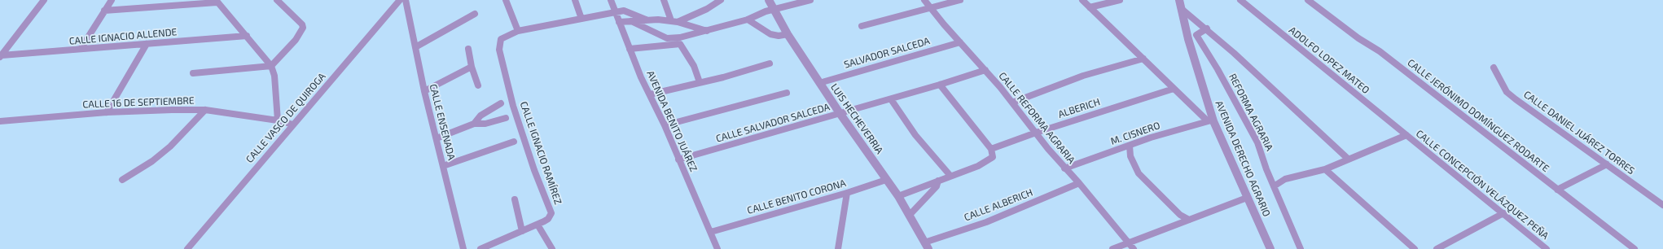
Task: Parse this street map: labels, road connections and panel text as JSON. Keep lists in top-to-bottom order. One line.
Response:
{"streets":{"street":["CALLE IGNACIO ALLENDE","SALVADOR SALCEDA","ADOLFO LOPEZ MATEO","CALLE 16 DE SEPTIEMBRE","ALBERICH","REFORMA AGRARIA","CALLE JERÓNIMO DOMÍNGUEZ RODARTE","CALLE VASCO DE QUIROGA","CALLE REFORMA AGRARIA","LUIS HECHEVERRIA","AVENIDA BENITO JUÁREZ","CALLE ENSENADA","CALLE SALVADOR SALCEDA","CALLE DANIEL JUÁREZ TORRES","M. CISNERO","CALLE IGNACIO RAMÍREZ","AVENIDA DERECHO AGRARIO","CALLE CONCEPCIÓN VELÁZQUEZ PEÑA","CALLE BENITO CORONA","CALLE ALBERICH"]},"crossings":[["SALVADOR SALCEDA","CALLE REFORMA AGRARIA"],["SALVADOR SALCEDA","LUIS HECHEVERRIA"],["ADOLFO LOPEZ MATEO","CALLE CONCEPCIÓN VELÁZQUEZ PEÑA"],["CALLE 16 DE SEPTIEMBRE","CALLE VASCO DE QUIROGA"],["ALBERICH","CALLE REFORMA AGRARIA"],["CALLE REFORMA AGRARIA","CALLE SALVADOR SALCEDA"],["CALLE REFORMA AGRARIA","M. CISNERO"],["CALLE REFORMA AGRARIA","CALLE ALBERICH"],["LUIS HECHEVERRIA","CALLE SALVADOR SALCEDA"],["LUIS HECHEVERRIA","CALLE BENITO CORONA"],["LUIS HECHEVERRIA","CALLE ALBERICH"],["AVENIDA BENITO JUÁREZ","CALLE SALVADOR SALCEDA"],["AVENIDA BENITO JUÁREZ","CALLE BENITO CORONA"],["M. CISNERO","AVENIDA DERECHO AGRARIO"]]}
